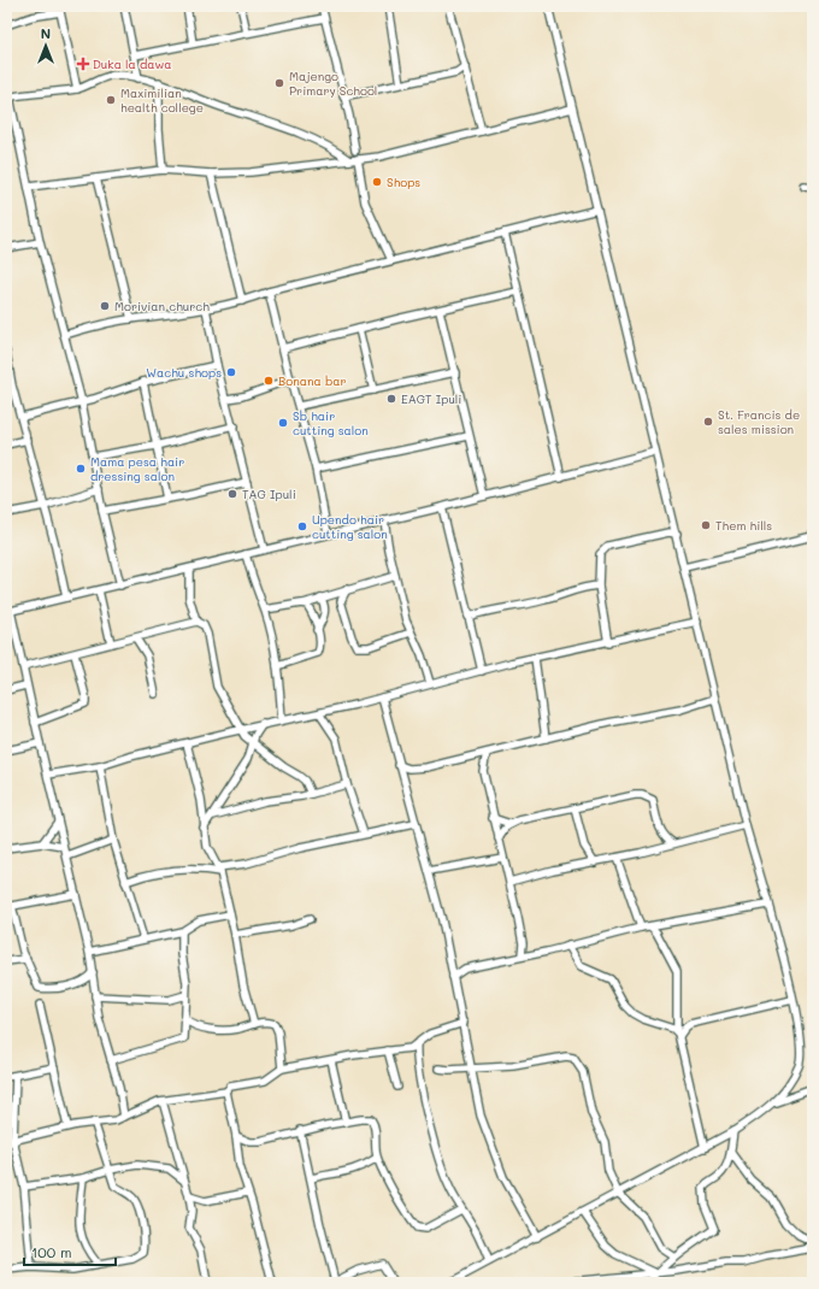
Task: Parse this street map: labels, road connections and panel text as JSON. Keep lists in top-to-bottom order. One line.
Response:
{"places":{"health":["Duka la dawa"],"other":["Majengo Primary School","Maximilian health college","Shops","Morivian church","Wachu shops","Bonana bar","EAGT Ipuli","St. Francis de sales mission","Sb hair cutting salon","Mama pesa hair dressing salon","TAG Ipuli","Them hills","Upendo hair cutting salon"]},"scale_bar":"100 m","north":"top"}
